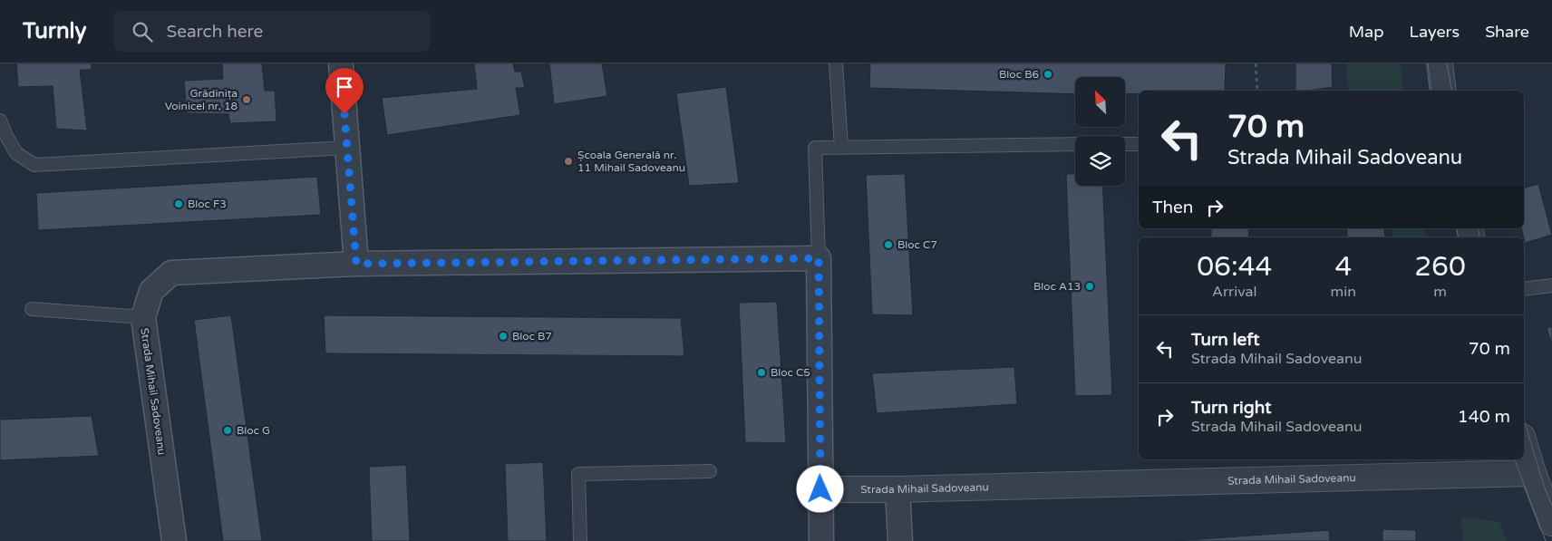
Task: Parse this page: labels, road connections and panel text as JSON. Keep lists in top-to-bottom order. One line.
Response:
{"streets":{"street":["Strada Mihail Sadoveanu"]},"places":["Bloc B6","Grădinița Voinicel nr. 18","Școala Generală nr. 11 Mihail Sadoveanu","Bloc F3","Bloc C7","Bloc A13","Bloc B7","Bloc C5","Bloc G"],"north":"top left","page":{"header":"Turnly","search":"Search here","nav":["Map","Layers","Share"],"turn":["70 m","Strada Mihail Sadoveanu"],"then":"Then","eta":["06:44","Arrival","4","min","260","m"],"list":[{"name":"Turn left","note":"Strada Mihail Sadoveanu","value":"70 m"},{"name":"Turn right","note":"Strada Mihail Sadoveanu","value":"140 m"}]}}
